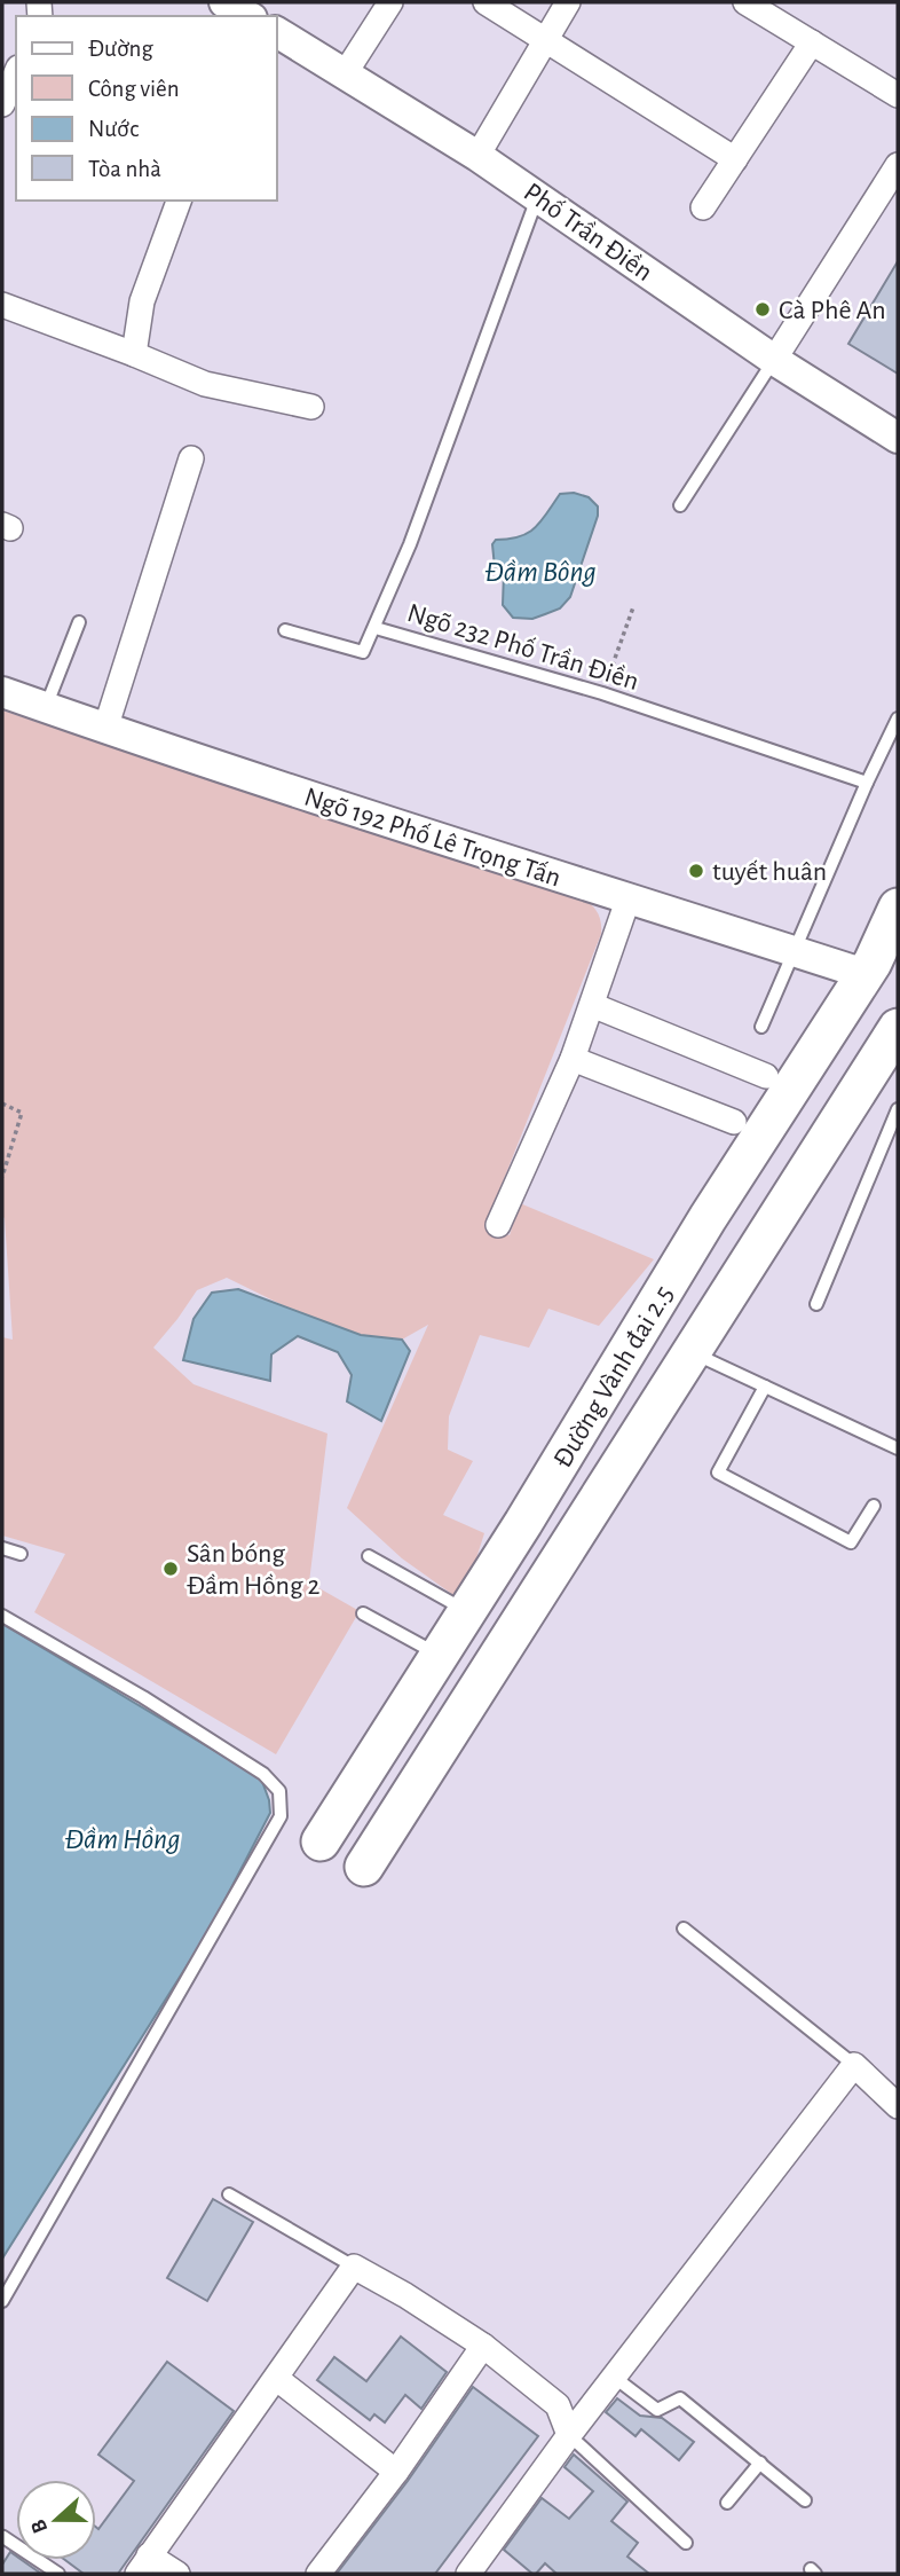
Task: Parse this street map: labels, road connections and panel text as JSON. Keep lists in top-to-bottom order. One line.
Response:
{"streets":{"main road":["Đường Vành đai 2.5"],"street":["Phố Trần Điền","Ngõ 192 Phố Lê Trọng Tấn"],"lane":["Ngõ 232 Phố Trần Điền"]},"crossings":[["Phố Trần Điền","Ngõ 232 Phố Trần Điền"],["Ngõ 192 Phố Lê Trọng Tấn","Đường Vành đai 2.5"]],"water":["Đầm Bông","Đầm Hồng"],"places":["Cà Phê An","tuyết huân","Sân bóng Đầm Hồng 2"],"legend":["Đường","Công viên","Nước","Tòa nhà"],"north":"left"}
